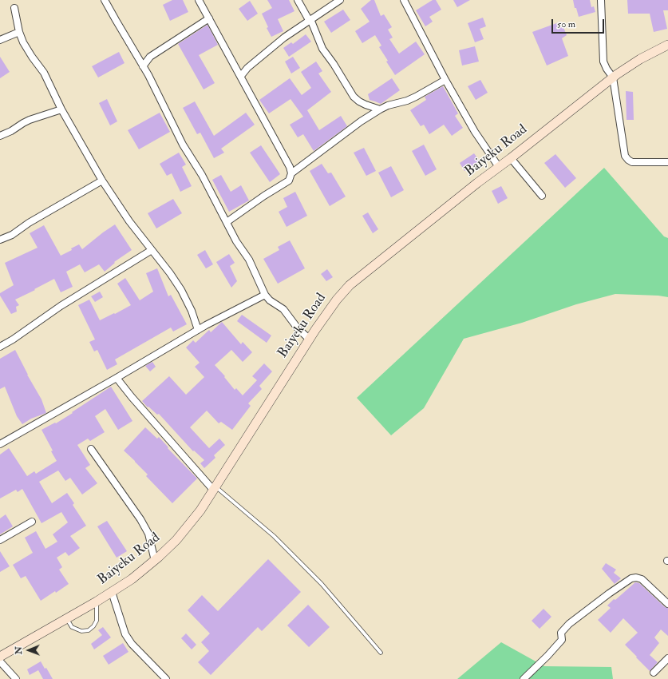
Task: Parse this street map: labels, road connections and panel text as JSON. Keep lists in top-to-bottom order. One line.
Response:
{"streets":{"main road":["Baiyeku Road"]},"scale_bar":"50 m","north":"left"}
